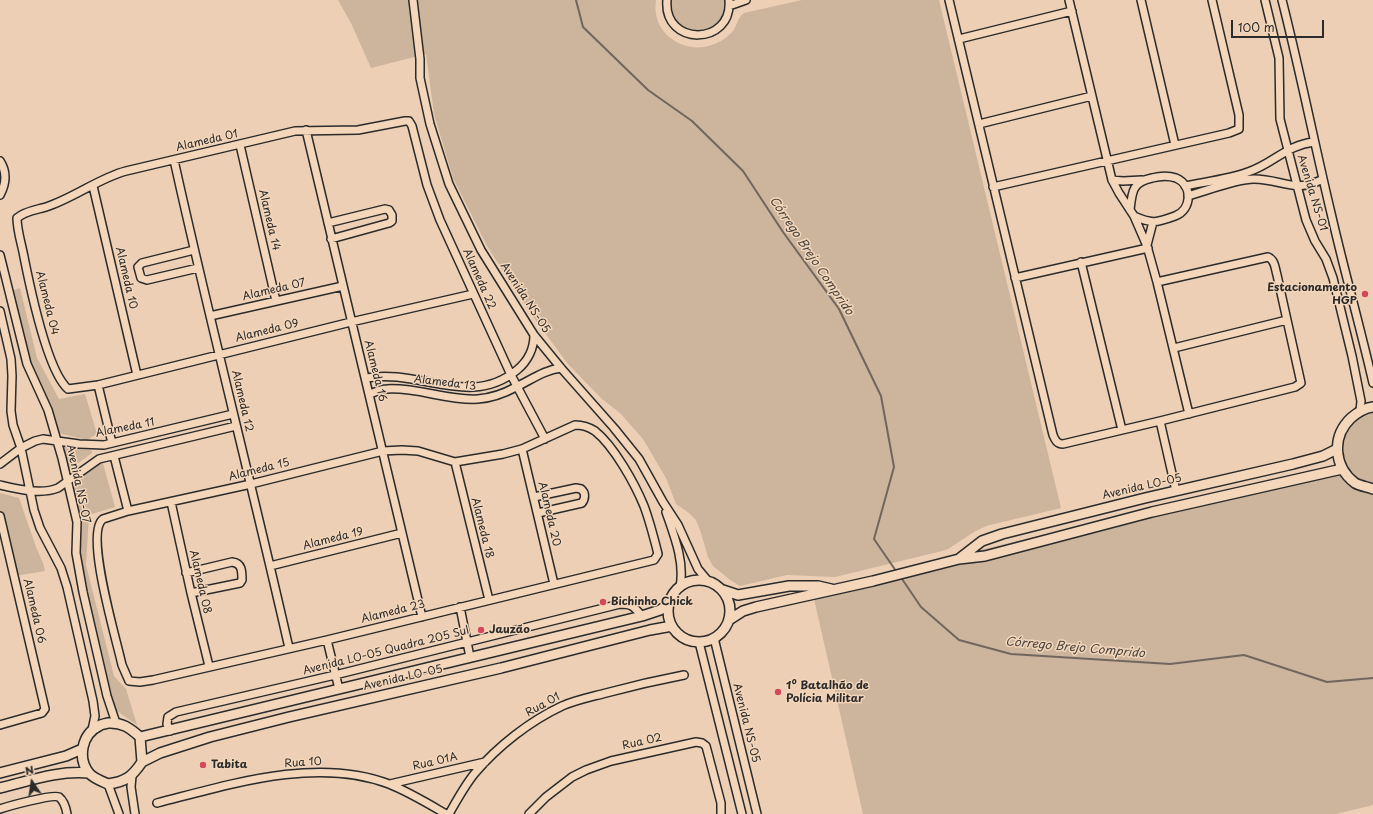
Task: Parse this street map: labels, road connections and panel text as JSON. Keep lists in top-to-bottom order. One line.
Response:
{"streets":{"main road":["Avenida LO-05"],"street":["Alameda 01","Avenida NS-01","Alameda 14","Alameda 10","Alameda 22","Alameda 07","Avenida NS-05","Alameda 04","Alameda 09","Alameda 16","Alameda 13","Alameda 12","Alameda 11","Alameda 15","Avenida NS-07","Alameda 20","Alameda 18","Alameda 19","Alameda 08","Alameda 06","Alameda 23","Avenida LO-05 Quadra 205 Sul","Rua 01","Rua 02","Rua 01A","Rua 10"]},"crossings":[["Alameda 01","Alameda 14"],["Alameda 01","Alameda 10"],["Alameda 01","Alameda 22"],["Alameda 01","Alameda 04"],["Alameda 01","Alameda 16"],["Alameda 01","Alameda 12"],["Alameda 14","Alameda 07"],["Alameda 10","Alameda 09"],["Alameda 22","Alameda 09"],["Alameda 22","Alameda 13"],["Alameda 22","Alameda 15"],["Alameda 07","Alameda 16"],["Alameda 07","Alameda 12"],["Avenida NS-05","Alameda 13"],["Avenida NS-05","Avenida LO-05"],["Alameda 04","Alameda 09"],["Alameda 09","Alameda 16"],["Alameda 09","Alameda 12"],["Alameda 16","Alameda 13"],["Alameda 16","Alameda 15"],["Alameda 16","Alameda 19"],["Alameda 16","Alameda 23"],["Alameda 12","Alameda 11"],["Alameda 12","Alameda 15"],["Alameda 12","Alameda 19"],["Alameda 12","Alameda 23"],["Alameda 11","Avenida NS-07"],["Alameda 15","Alameda 20"],["Alameda 15","Alameda 18"],["Alameda 15","Alameda 08"],["Alameda 15","Alameda 23"],["Avenida NS-07","Avenida LO-05"],["Avenida LO-05","Avenida LO-05 Quadra 205 Sul"],["Alameda 20","Alameda 23"],["Alameda 18","Alameda 23"],["Alameda 08","Alameda 23"],["Rua 01","Rua 01A"],["Rua 01","Rua 10"],["Rua 01A","Rua 10"]],"water":["Córrego Brejo Comprido"],"places":["Estacionamento HGP","Bichinho Chick","Jauzão","1º Batalhão de Polícia Militar","Tabita"],"scale_bar":"100 m","north":"top"}
